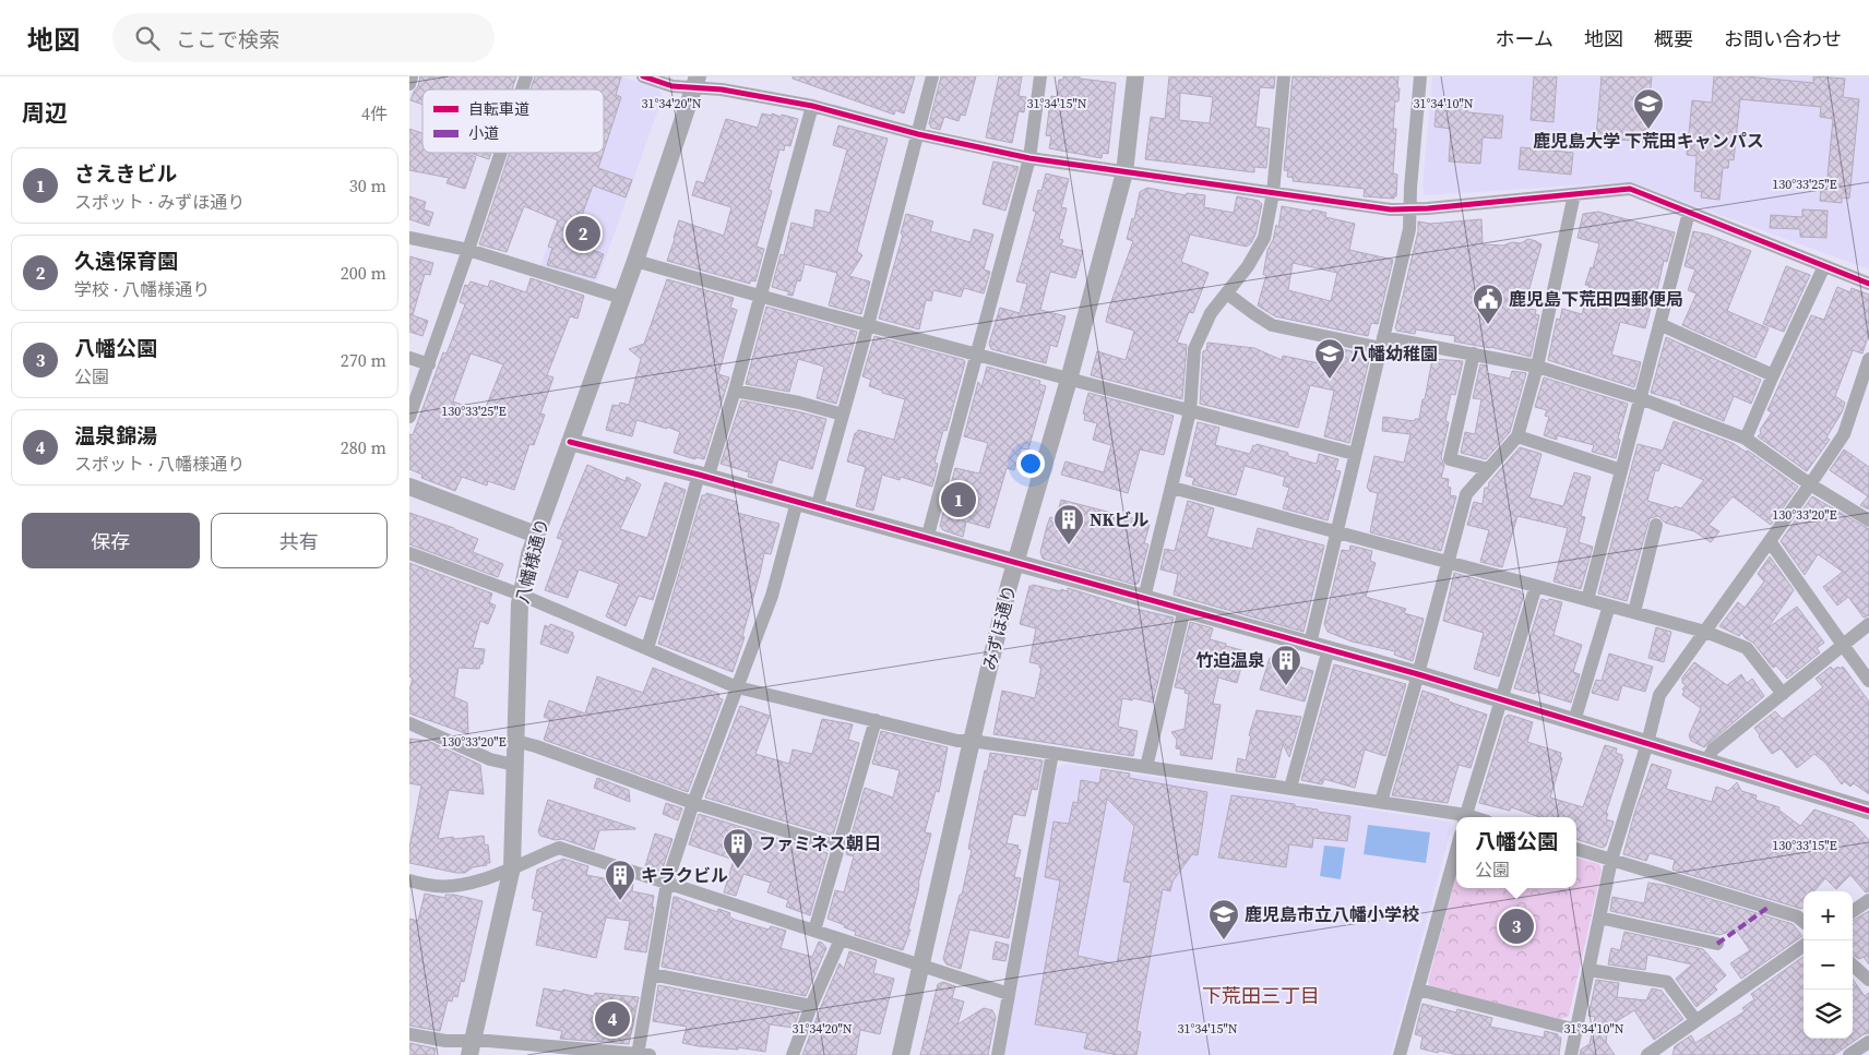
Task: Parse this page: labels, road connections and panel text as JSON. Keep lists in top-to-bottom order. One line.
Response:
{"streets":{"street":["八幡様通り","みずほ通り"]},"districts":["下荒田三丁目"],"places":{"school or university":["鹿児島大学 下荒田キャンパス","八幡幼稚園","鹿児島市立八幡小学校"],"public building":["鹿児島下荒田四郵便局"],"building":["NKビル","竹迫温泉","ファミネス朝日","キラクビル"]},"legend":["自転車道","小道"],"page":{"header":"地図","search":"ここで検索","nav":["ホーム","地図","概要","お問い合わせ"],"heading":["周辺","4件"],"list":[{"mark":"1","name":"さえきビル","note":"スポット · みずほ通り","value":"30 m"},{"mark":"2","name":"久遠保育園","note":"学校 · 八幡様通り","value":"200 m"},{"mark":"3","name":"八幡公園","note":"公園","value":"270 m"},{"mark":"4","name":"温泉錦湯","note":"スポット · 八幡様通り","value":"280 m"}],"pins":["2","1","3","4"],"buttons":["保存","共有"],"popup":["八幡公園","公園"],"map_buttons":["+","−"]},"coordinates":["31°34'20\"N","31°34'15\"N","31°34'10\"N","130°33'25\"E","130°33'20\"E","130°33'15\"E"]}
